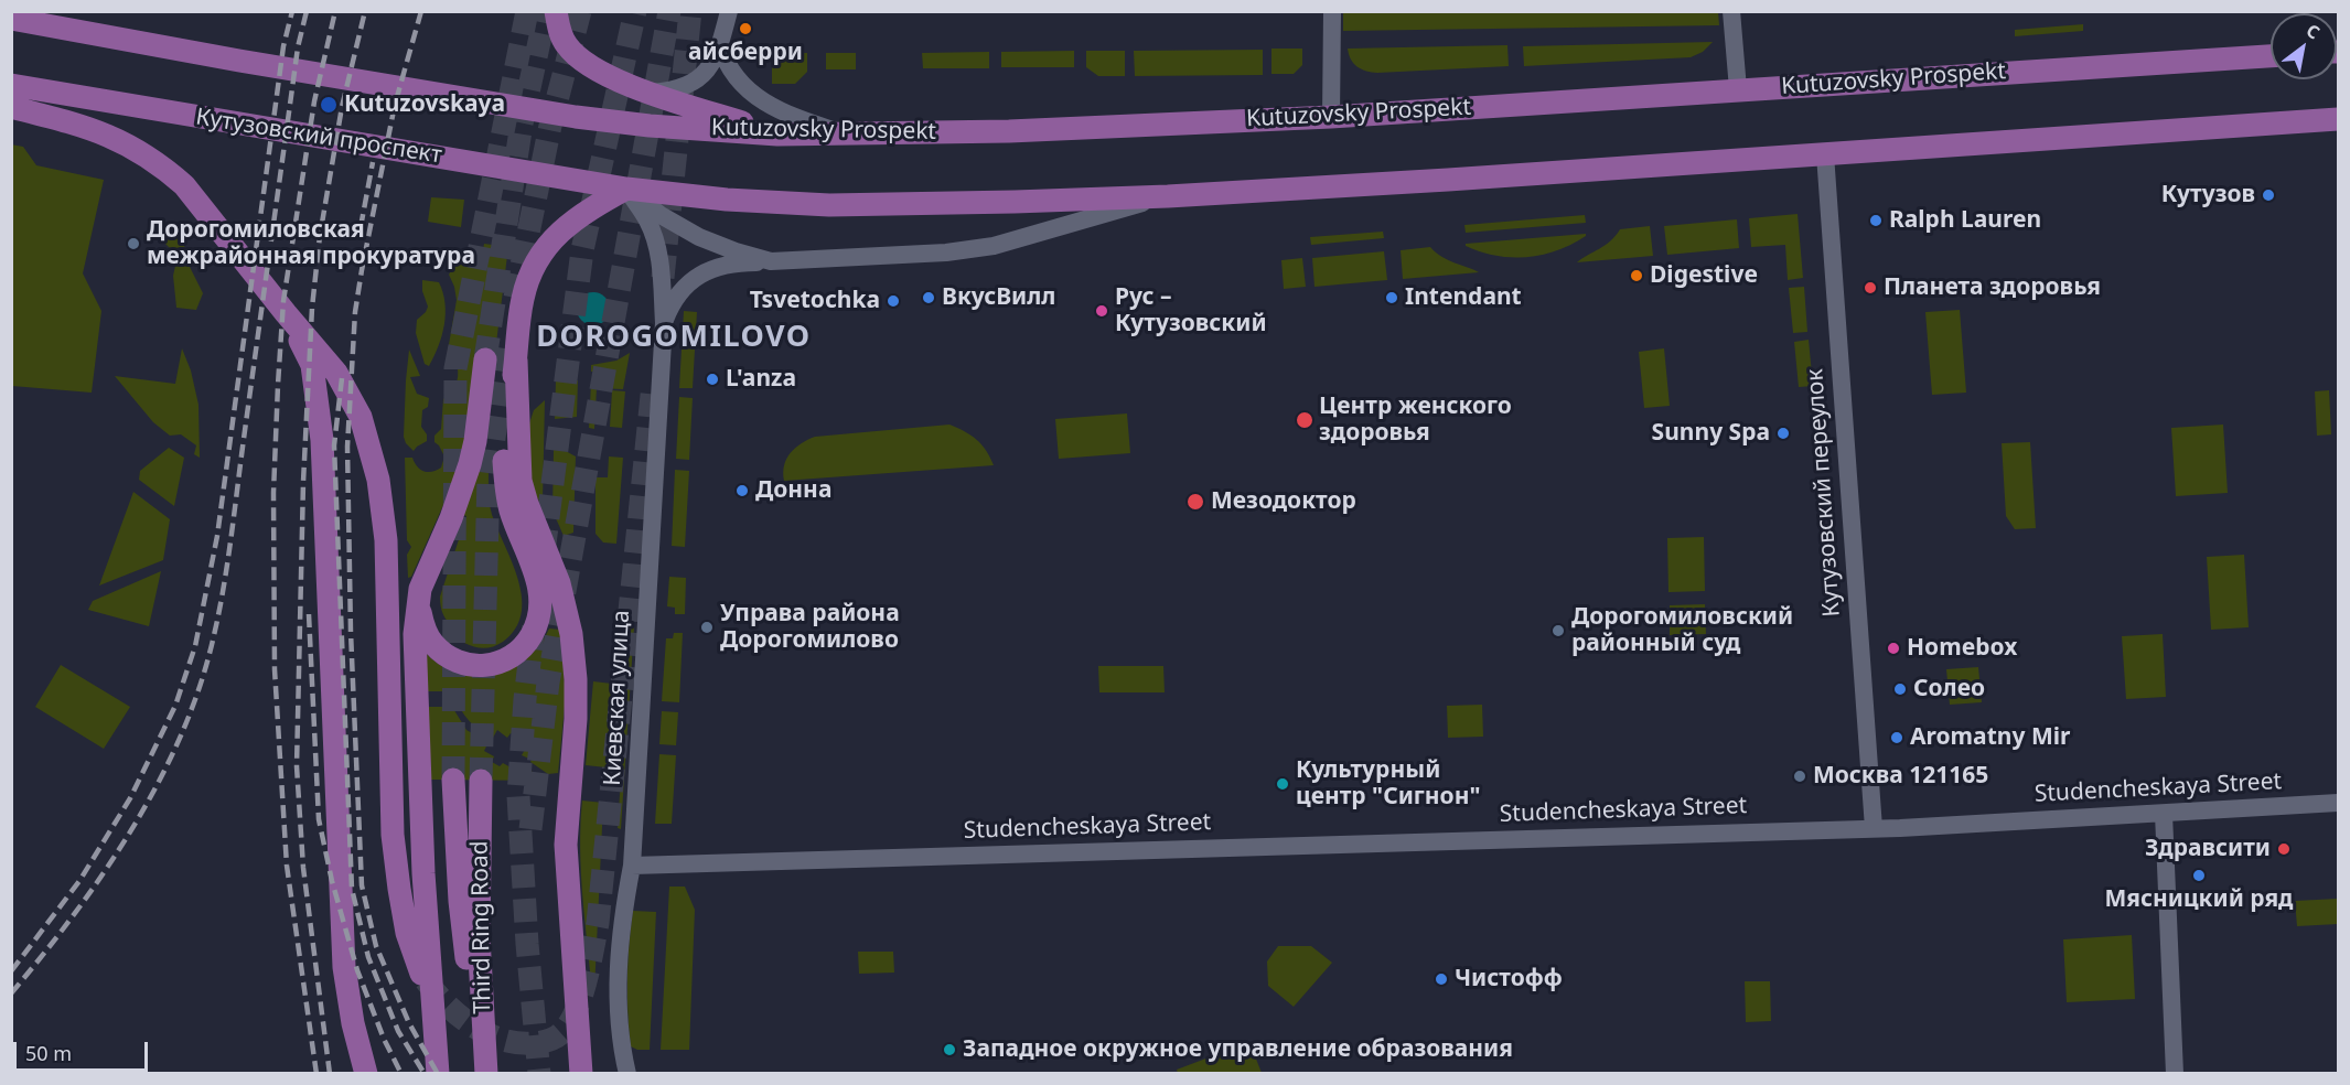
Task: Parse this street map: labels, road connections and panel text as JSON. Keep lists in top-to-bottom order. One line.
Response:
{"streets":{"main road":["Kutuzovsky Prospekt","Кутузовский проспект","Third Ring Road"],"street":["Кутузовский переулок","Киевская улица","Studencheskaya Street"]},"crossings":[["Кутузовский проспект","Киевская улица"],["Кутузовский переулок","Studencheskaya Street"],["Киевская улица","Studencheskaya Street"]],"districts":["DOROGOMILOVO"],"places":["айсберри","Kutuzovskaya","Кутузов","Ralph Lauren","Дорогомиловская межрайонная прокуратура","Digestive","Планета здоровья","ВкусВилл","Intendant","Tsvetochka","Рус – Кутузовский","L'anza","Центр женского здоровья","Sunny Spa","Донна","Мезодоктор","Управа района Дорогомилово","Дорогомиловский районный суд","Homebox","Солео","Aromatny Mir","Москва 121165","Культурный центр \"Сигнон\"","Здравсити","Мясницкий ряд","Чистофф","Западное окружное управление образования"],"scale_bar":"50 m","north":"top right"}
